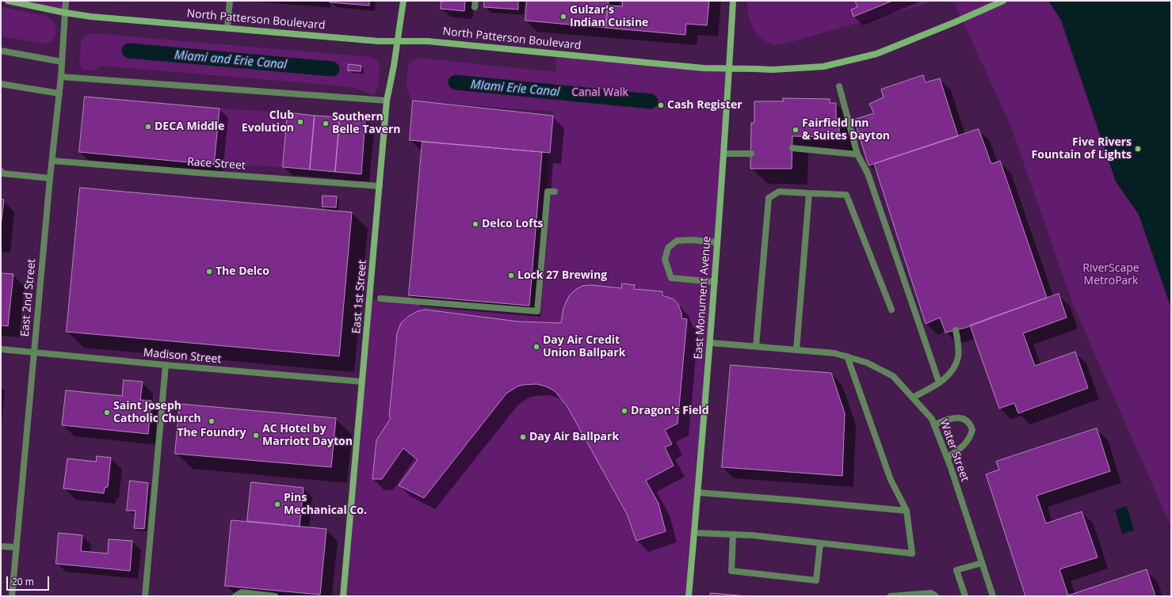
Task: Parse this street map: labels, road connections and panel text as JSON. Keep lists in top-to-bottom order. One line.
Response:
{"streets":{"main road":["North Patterson Boulevard","East 1st Street","East Monument Avenue"],"street":["Race Street","East 2nd Street","Madison Street","Water Street"]},"crossings":[["North Patterson Boulevard","East 1st Street"],["North Patterson Boulevard","East 2nd Street"],["North Patterson Boulevard","East Monument Avenue"],["Race Street","East 1st Street"],["Race Street","East 2nd Street"],["East 1st Street","Madison Street"],["East 2nd Street","Madison Street"],["East Monument Avenue","Water Street"]],"water":["Miami and Erie Canal","MIami Erie Canal"],"parks":["Canal Walk","RiverScape MetroPark"],"places":["Gulzar's Indian Cuisine","Cash Register","Club Evolution","Southern Belle Tavern","DECA Middle","Fairfield Inn & Suites Dayton","Five Rivers Fountain of Lights","Delco Lofts","The Delco","Lock 27 Brewing","Day Air Credit Union Ballpark","Dragon's Field","Saint Joseph Catholic Church","The Foundry","AC Hotel by Marriott Dayton","Day Air Ballpark","Pins Mechanical Co."],"scale_bar":"20 m"}
